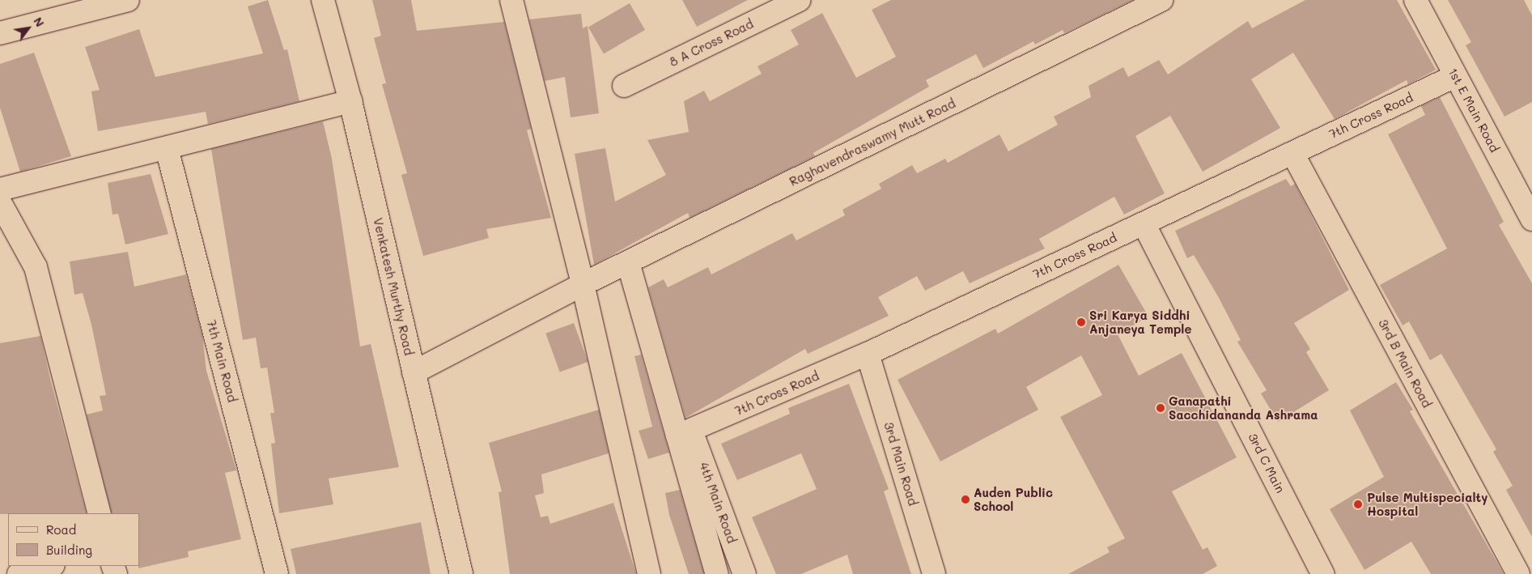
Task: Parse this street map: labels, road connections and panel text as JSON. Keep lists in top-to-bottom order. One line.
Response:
{"streets":{"street":["8 A Cross Road","1st E Main Road","7th Cross Road","Raghavendraswamy Mutt Road","Venkatesh Murthy Road","7th Main Road","3rd B Main Road","3rd C Main","3rd Main Road","4th Main Road"]},"crossings":[["1st E Main Road","7th Cross Road"],["7th Cross Road","3rd B Main Road"],["7th Cross Road","3rd C Main"],["7th Cross Road","3rd Main Road"],["7th Cross Road","4th Main Road"],["Raghavendraswamy Mutt Road","Venkatesh Murthy Road"]],"places":["Sri Karya Siddhi Anjaneya Temple","Ganapathi Sacchidananda Ashrama","Auden Public School","Pulse Multispecialty Hospital"],"legend":["Road","Building"],"north":"top right"}
